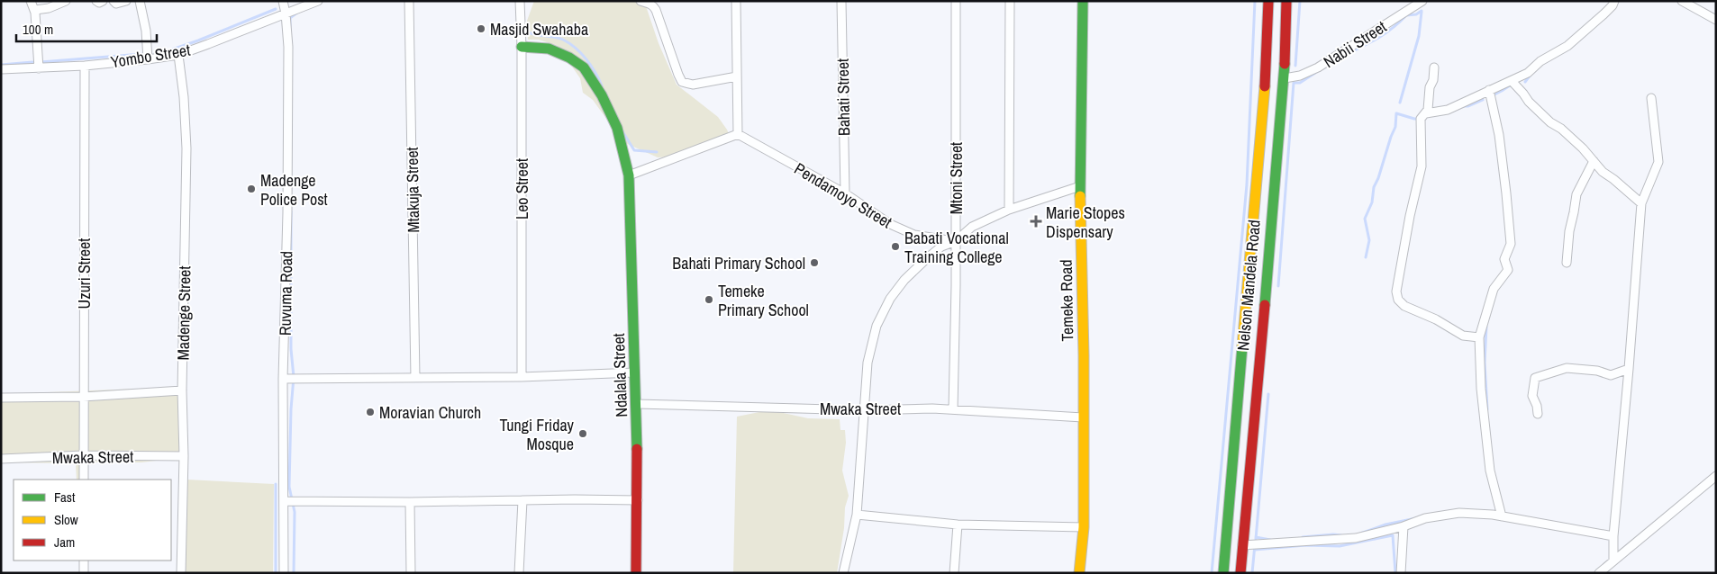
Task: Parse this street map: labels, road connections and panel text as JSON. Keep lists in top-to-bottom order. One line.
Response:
{"streets":{"street":["Nabii Street","Yombo Street","Bahati Street","Mtoni Street","Leo Street","Mtakuja Street","Pendamoyo Street","Uzuri Street","Nelson Mandela Road","Ruvuma Road","Temeke Road","Madenge Street","Ndalala Street","Mwaka Street"]},"crossings":[["Nabii Street","Nelson Mandela Road"],["Yombo Street","Uzuri Street"],["Yombo Street","Ruvuma Road"],["Yombo Street","Madenge Street"],["Bahati Street","Pendamoyo Street"],["Mtoni Street","Pendamoyo Street"],["Mtoni Street","Mwaka Street"],["Leo Street","Ndalala Street"],["Uzuri Street","Mwaka Street"],["Temeke Road","Mwaka Street"],["Madenge Street","Mwaka Street"],["Ndalala Street","Mwaka Street"]],"places":{"other":["Masjid Swahaba","Madenge Police Post","Babati Vocational Training College","Bahati Primary School","Temeke Primary School","Moravian Church","Tungi Friday Mosque"],"health":["Marie Stopes Dispensary"]},"legend":["Fast","Slow","Jam"],"scale_bar":"100 m"}
